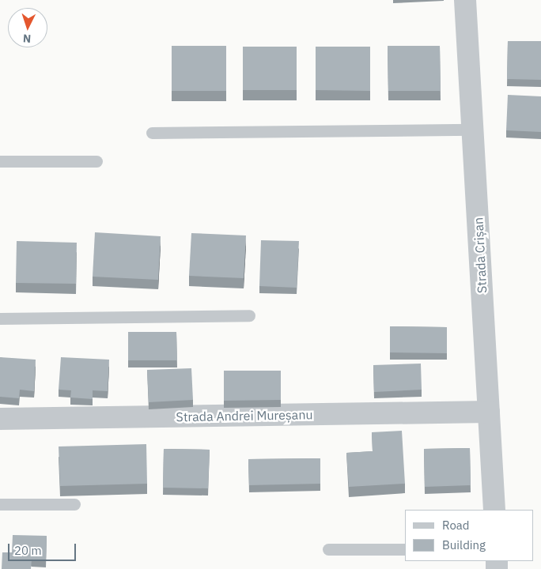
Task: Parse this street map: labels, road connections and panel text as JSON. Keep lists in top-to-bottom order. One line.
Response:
{"streets":{"street":["Strada Crișan","Strada Andrei Mureșanu"]},"crossings":[["Strada Crișan","Strada Andrei Mureșanu"]],"legend":["Road","Building"],"scale_bar":"20 m","north":"bottom"}
